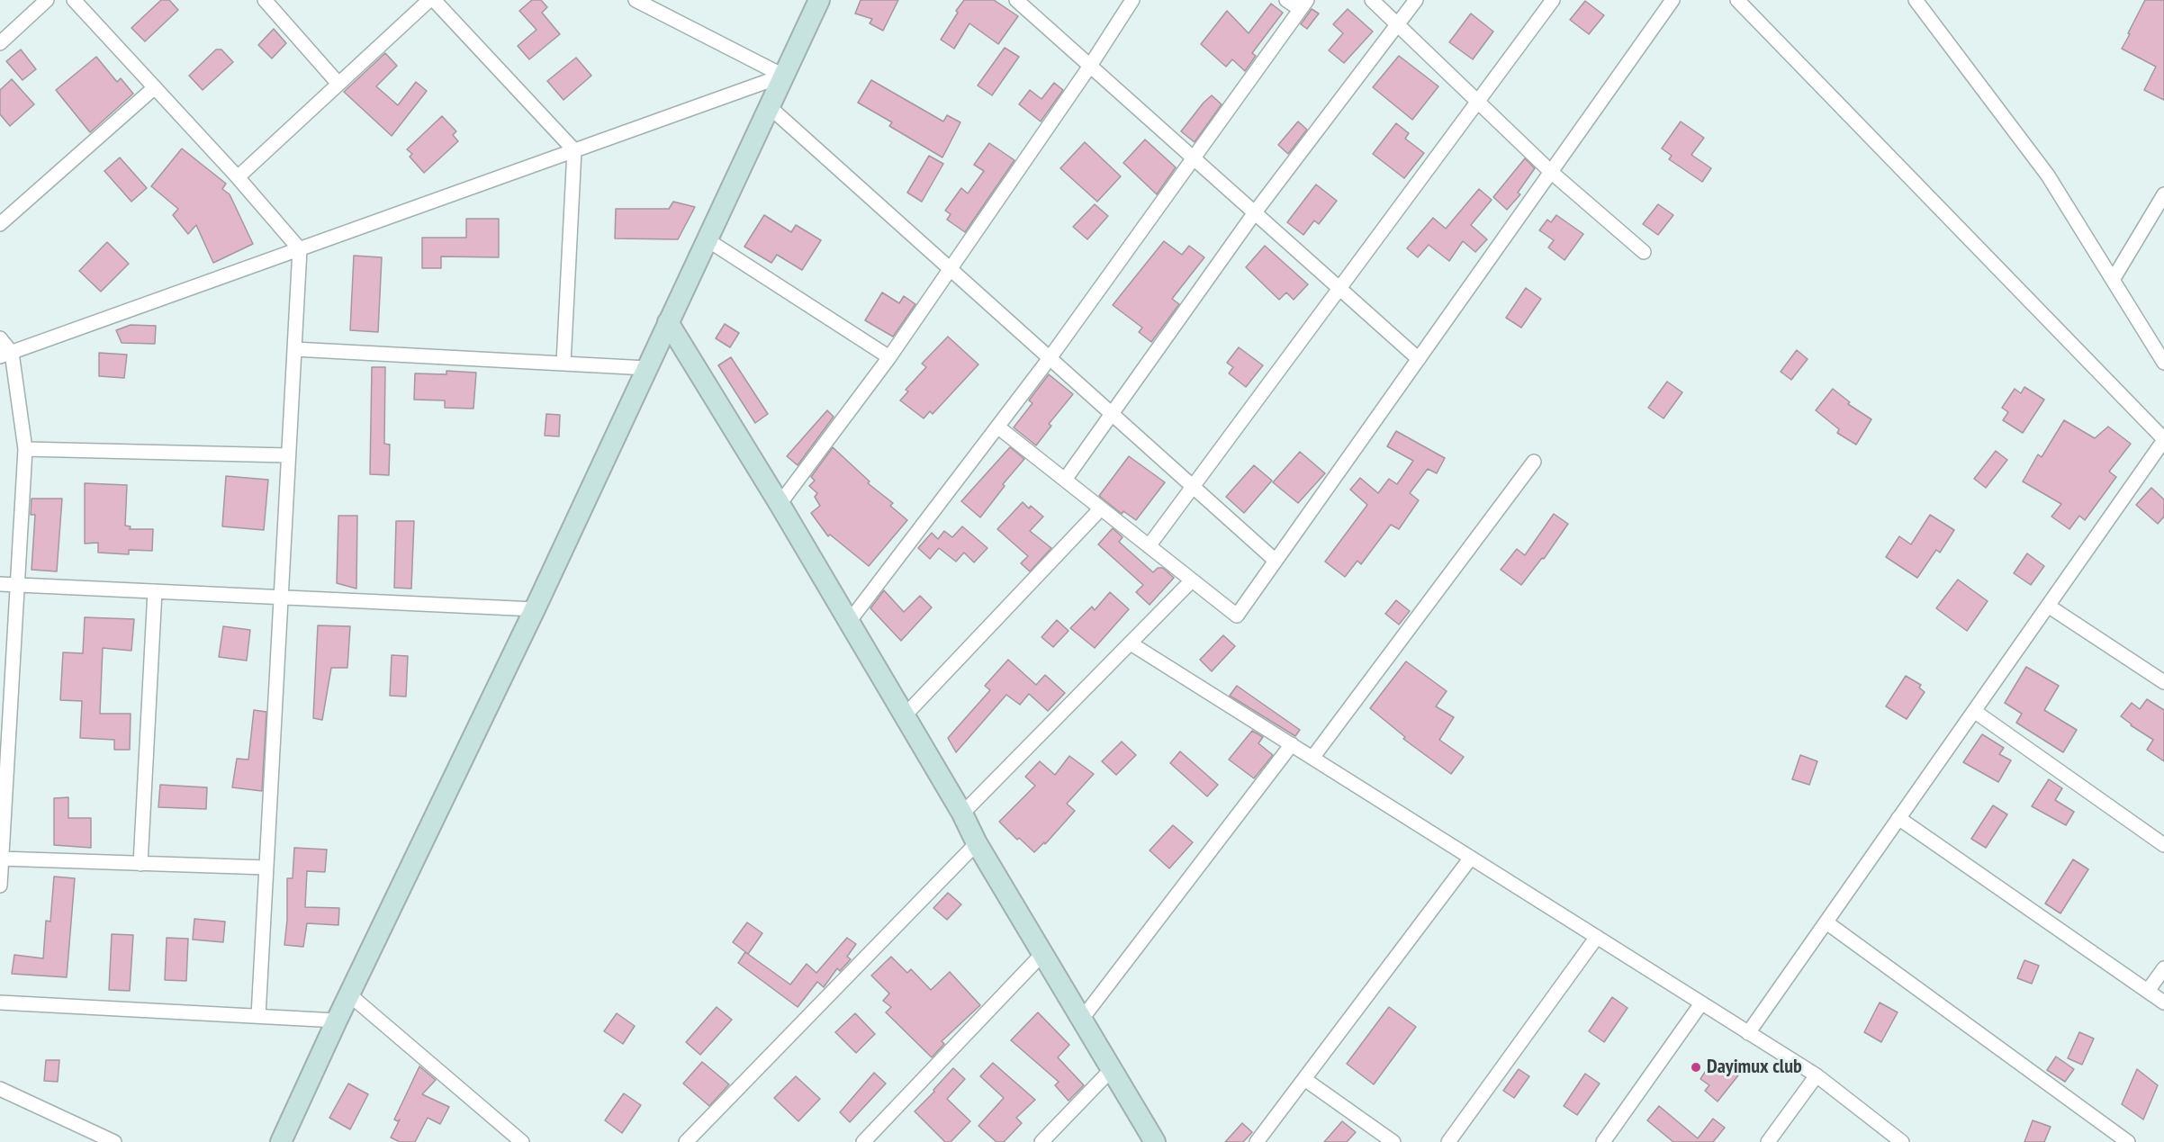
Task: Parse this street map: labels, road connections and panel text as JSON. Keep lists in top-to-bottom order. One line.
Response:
{"places":["Dayimux club"]}
